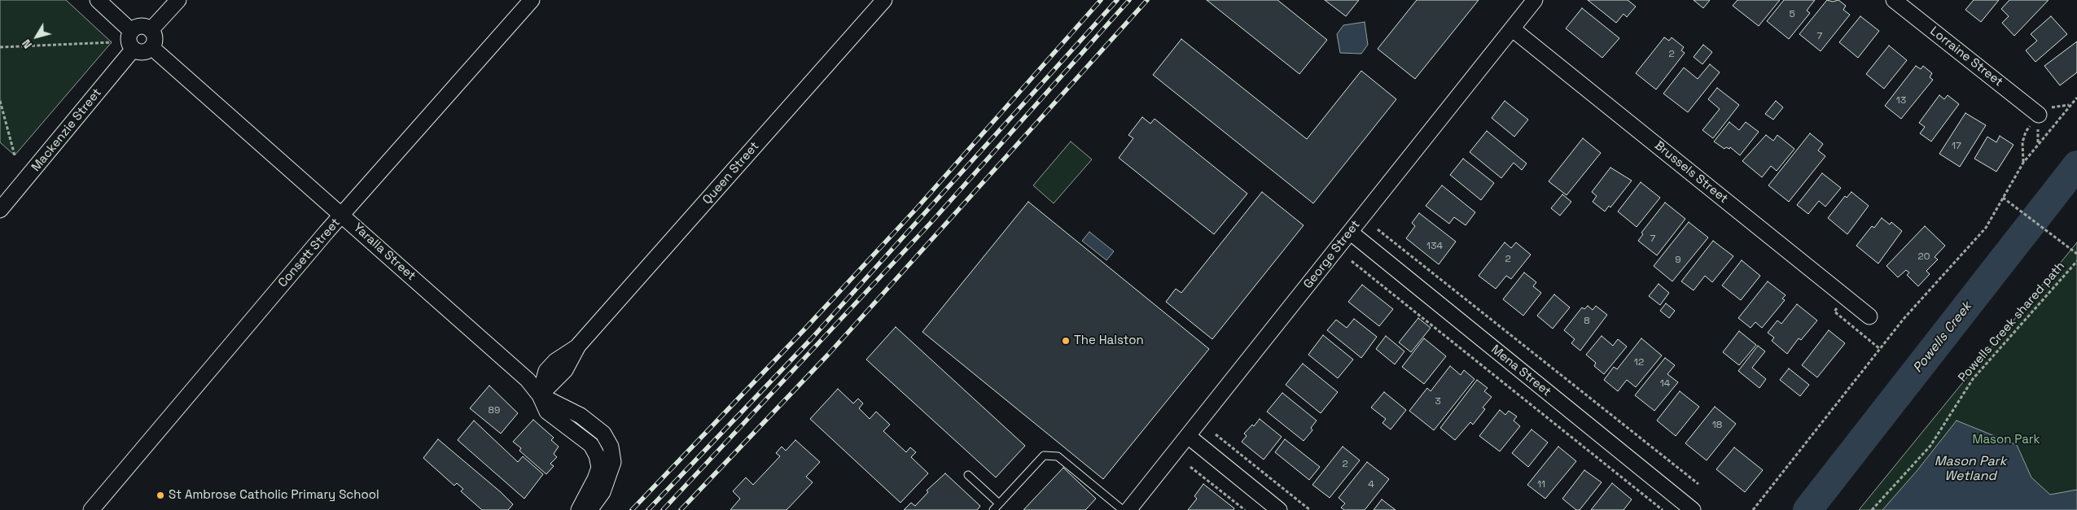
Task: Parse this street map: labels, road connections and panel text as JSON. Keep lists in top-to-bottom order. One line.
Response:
{"streets":{"street":["Lorraine Street","Mackenzie Street","Brussels Street","Queen Street","Yaralla Street","Consett Street","George Street","Mena Street"],"path":["Powells Creek shared path"]},"crossings":[["Mackenzie Street","Yaralla Street"],["Brussels Street","George Street"],["Queen Street","Yaralla Street"],["Yaralla Street","Consett Street"],["George Street","Mena Street"]],"water":["Powells Creek","Mason Park Wetland"],"parks":["Mason Park"],"places":["The Halston","St Ambrose Catholic Primary School"],"house_numbers":["5","7","2","13","17","7","134","20","2","9","8","12","14","3","89","18","2","4","11"],"north":"bottom left"}
